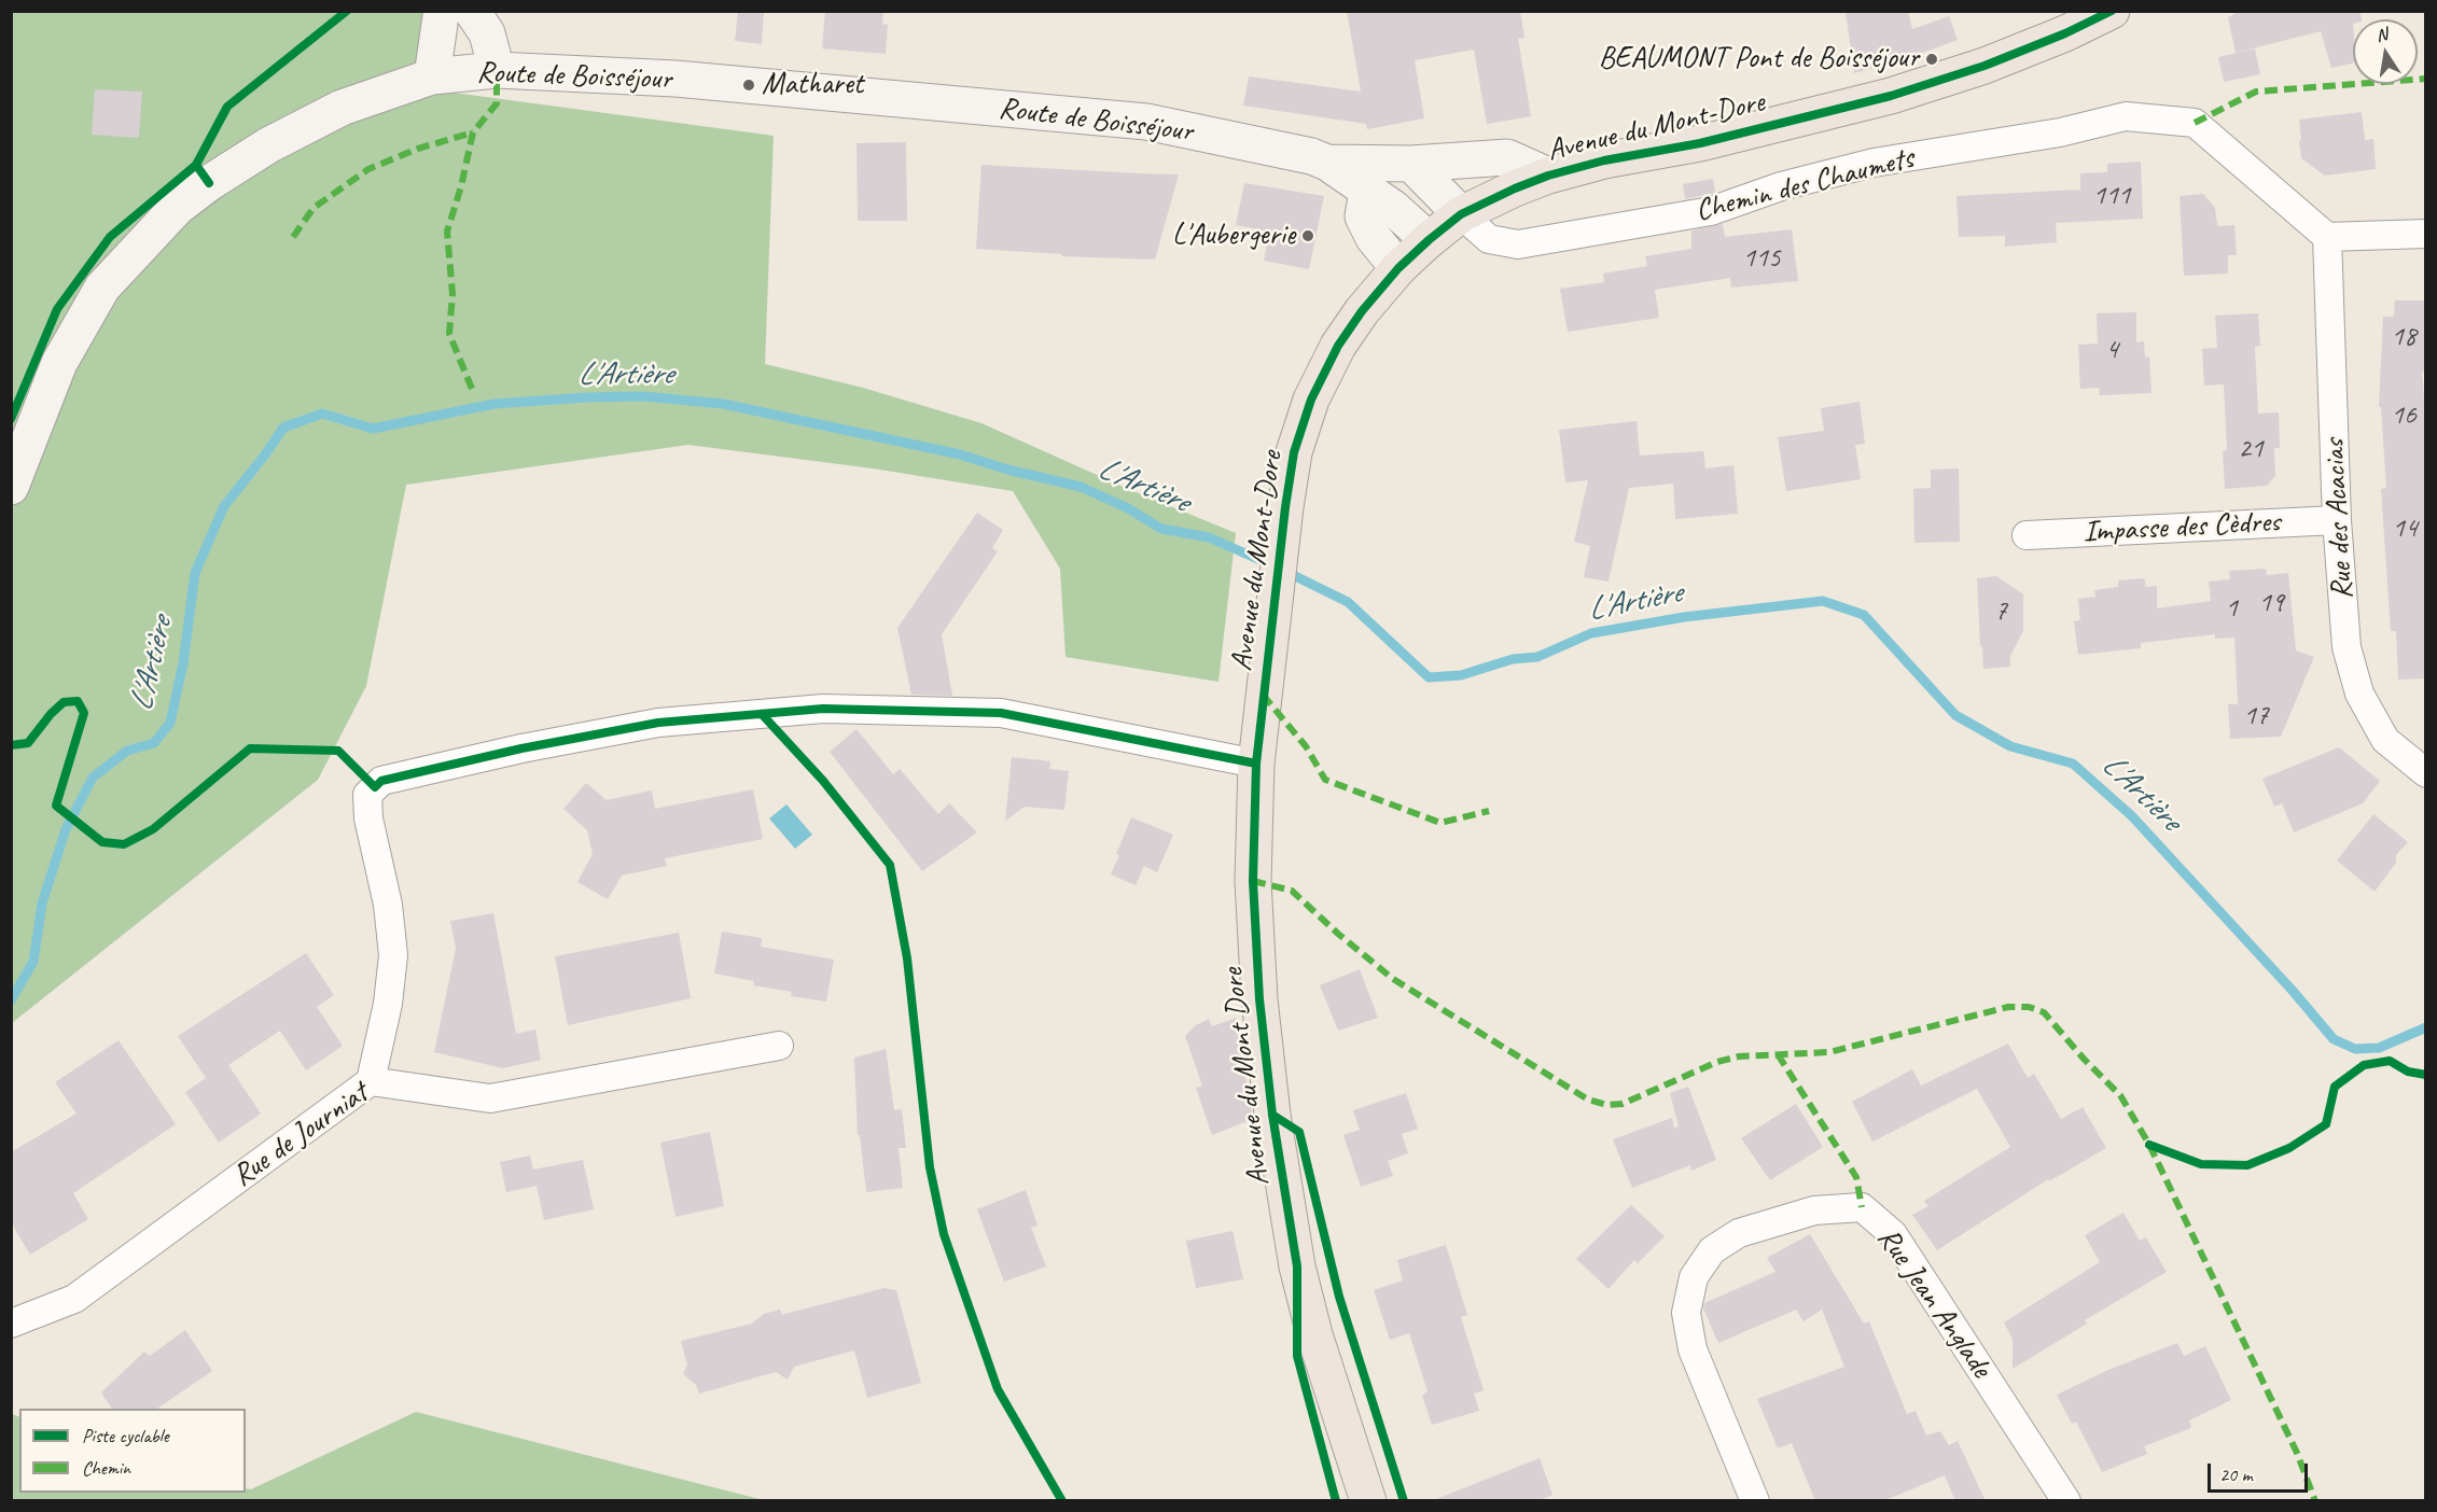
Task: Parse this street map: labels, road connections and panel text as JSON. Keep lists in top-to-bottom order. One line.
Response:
{"streets":{"main road":["Avenue du Mont-Dore","Avenue du Mont Dore"],"street":["Route de Boisséjour","Chemin des Chaumets","Rue des Acacias","Impasse des Cèdres","Rue de Journiat","Rue Jean Anglade"]},"crossings":[["Route de Boisséjour","Avenue du Mont-Dore"],["Avenue du Mont-Dore","Chemin des Chaumets"],["Avenue du Mont-Dore","Avenue du Mont Dore"],["Chemin des Chaumets","Rue des Acacias"],["Rue des Acacias","Impasse des Cèdres"]],"water":["L'Artière"],"places":["BEAUMONT Pont de Boisséjour","Matharet","L'Aubergerie"],"house_numbers":["111","115","18","4","16","21","14","19","1","7","17"],"legend":["Piste cyclable","Chemin"],"scale_bar":"20 m","north":"top"}
